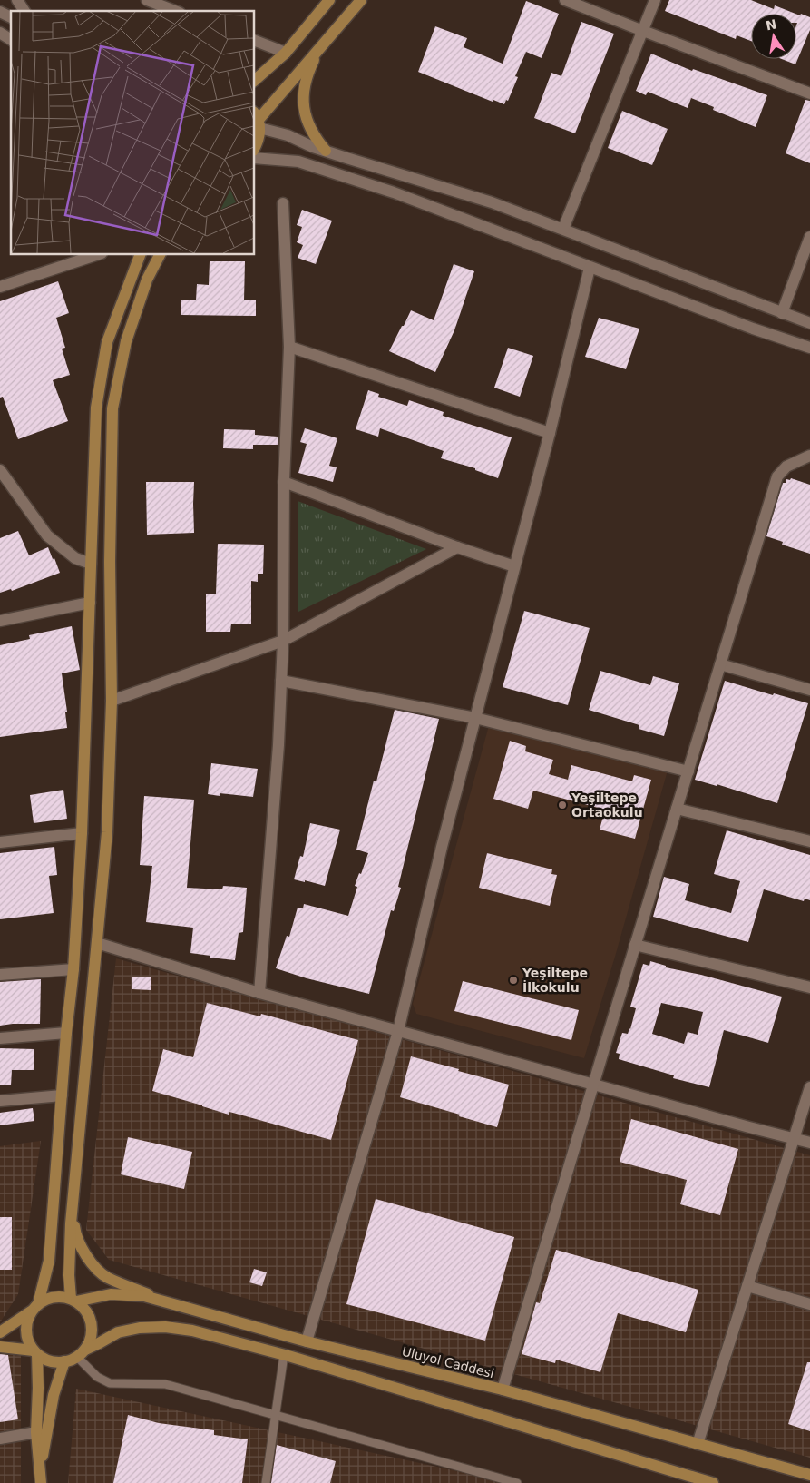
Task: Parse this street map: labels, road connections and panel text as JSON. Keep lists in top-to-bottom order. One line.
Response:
{"streets":{"main road":["Uluyol Caddesi"]},"places":["Yeşiltepe Ortaokulu","Yeşiltepe İlkokulu"],"north":"top"}
